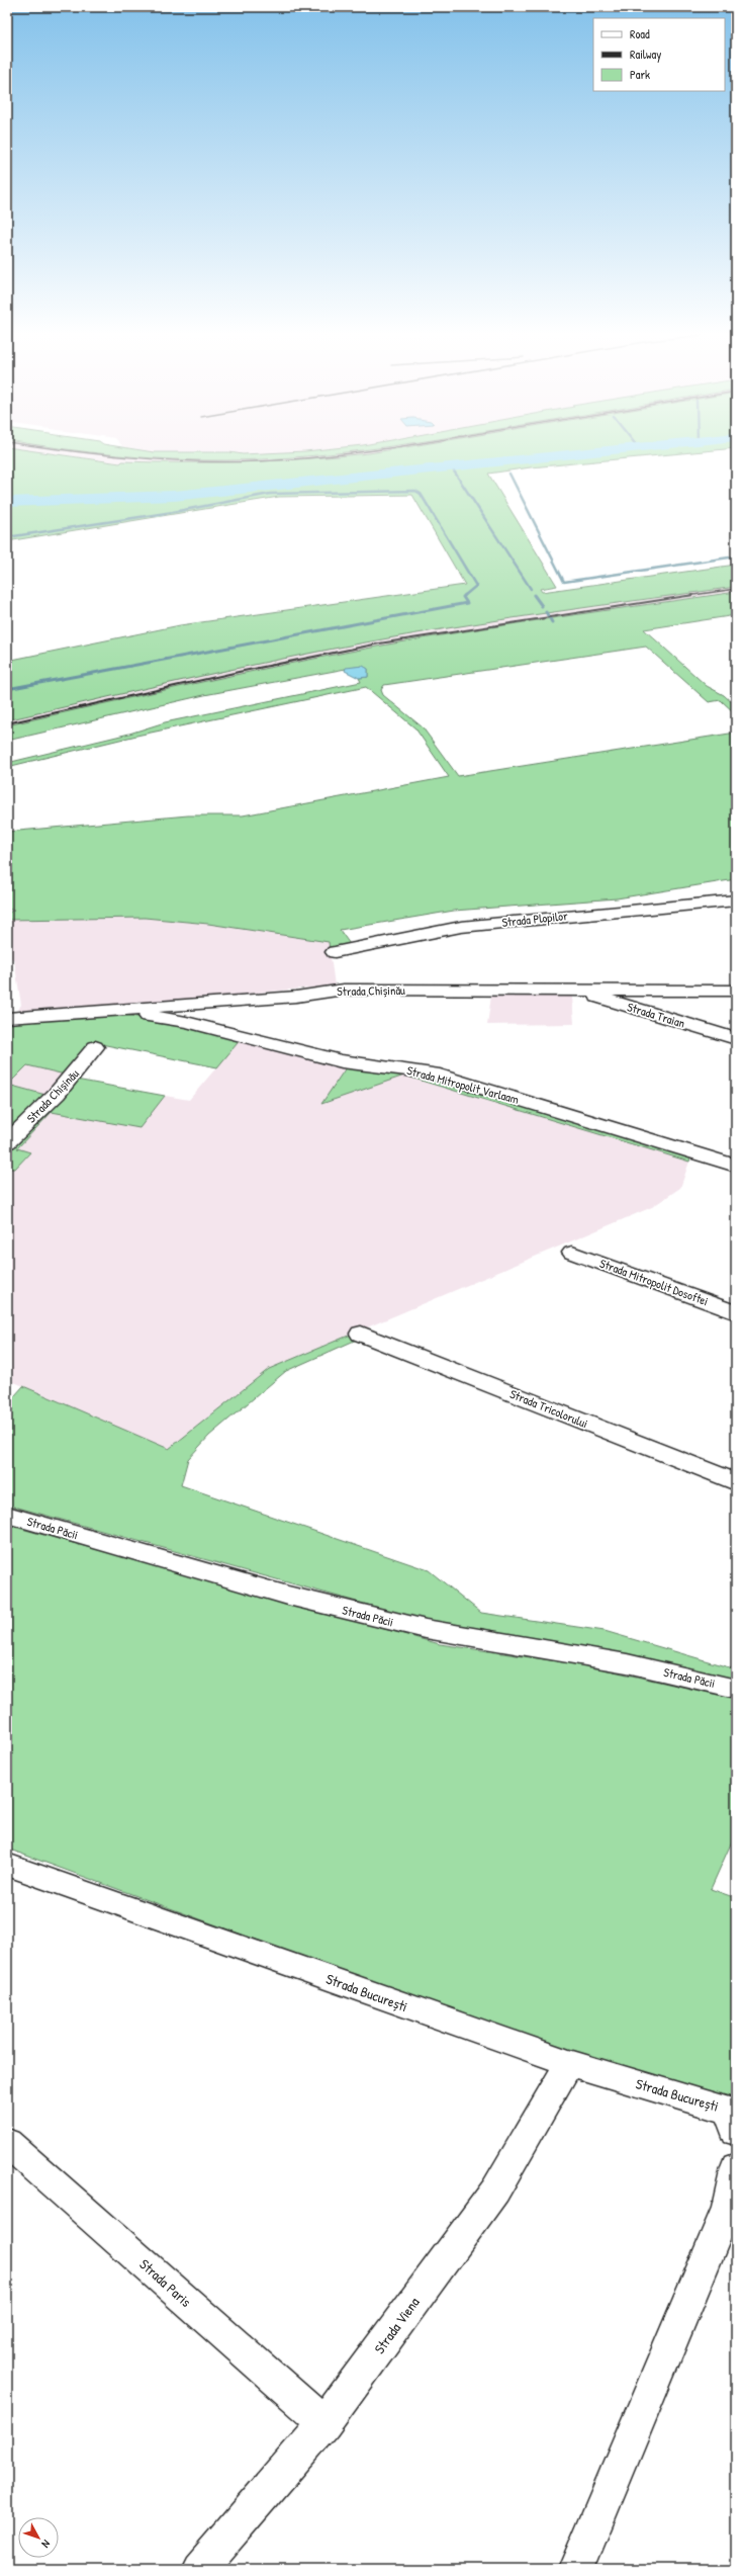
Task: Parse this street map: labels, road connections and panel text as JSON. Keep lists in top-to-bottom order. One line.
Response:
{"streets":{"street":["Strada Plopilor","Strada Chișinău","Strada Traian","Strada Mitropolit Varlaam","Strada Mitropolit Dosoftei","Strada Tricolorului","Strada Păcii","Strada București","Strada Paris","Strada Viena"]},"crossings":[["Strada Chișinău","Strada Traian"],["Strada Chișinău","Strada Mitropolit Varlaam"],["Strada București","Strada Viena"],["Strada Paris","Strada Viena"]],"legend":["Road","Railway","Park"],"north":"bottom right"}
